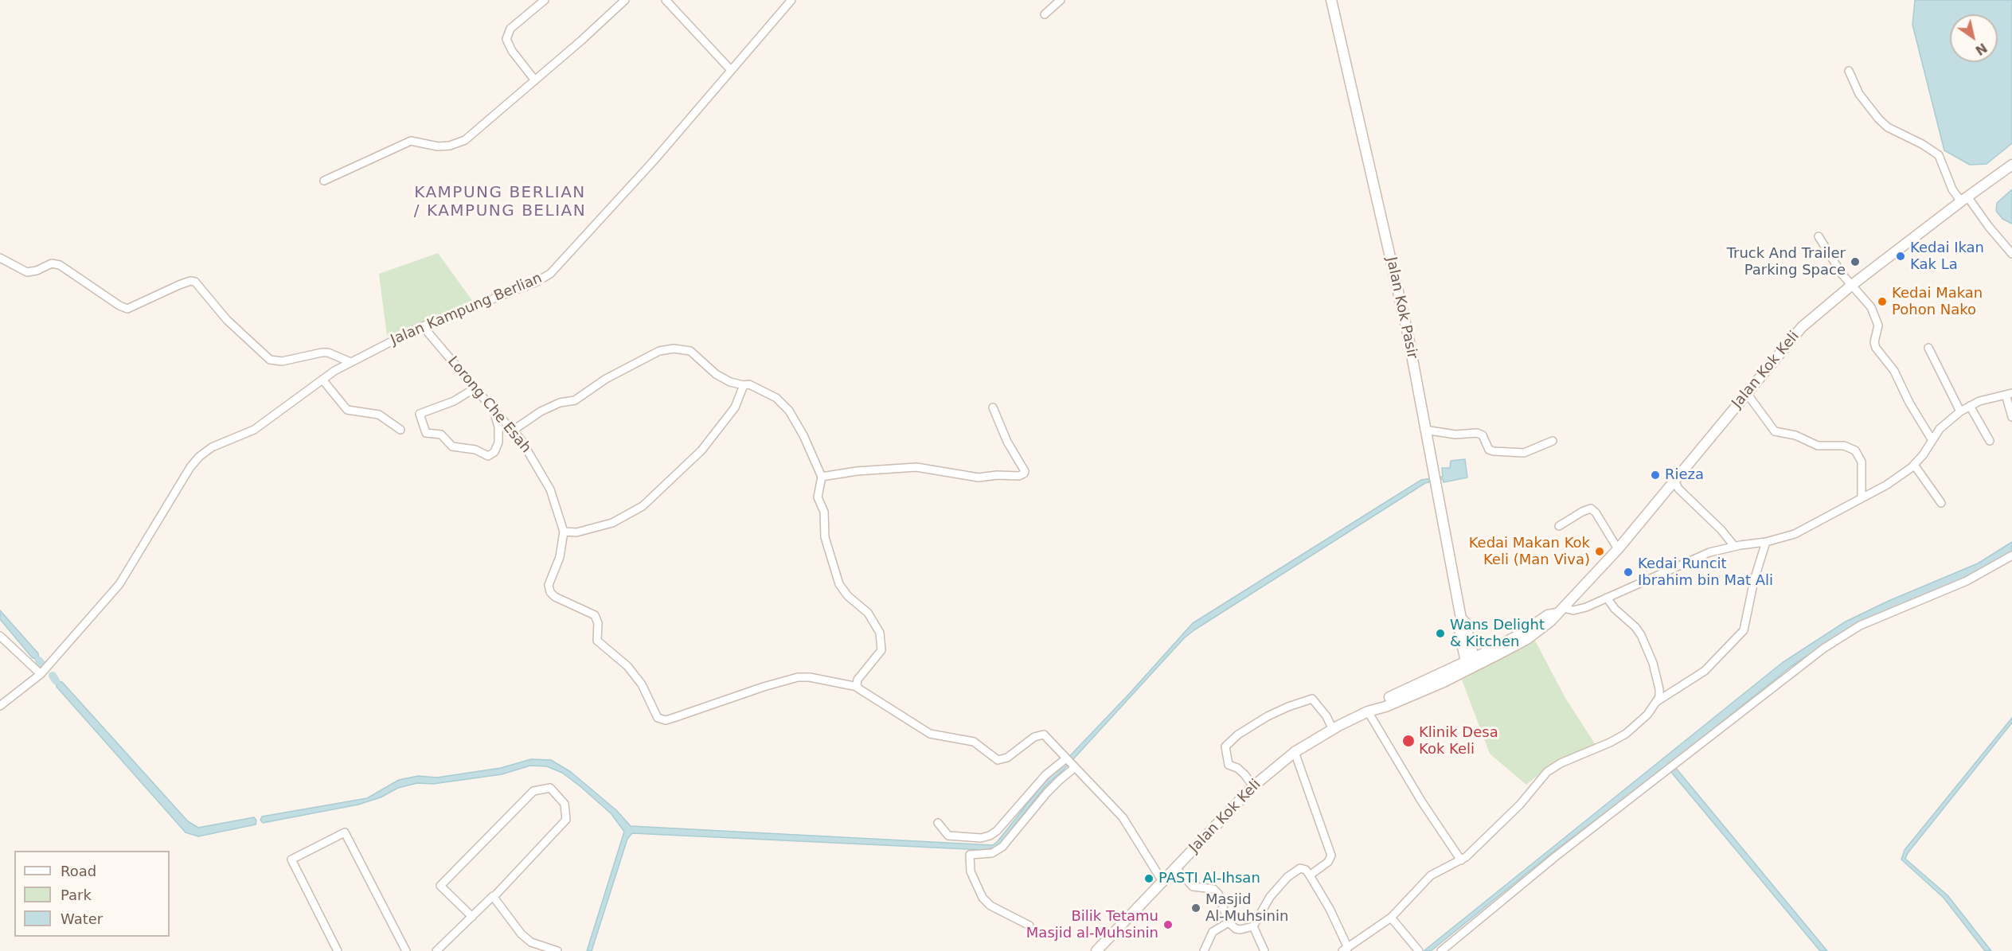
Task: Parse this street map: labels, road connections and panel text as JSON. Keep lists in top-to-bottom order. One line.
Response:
{"streets":{"street":["Jalan Kok Pasir","Jalan Kampung Berlian","Jalan Kok Keli","Lorong Che Esah"]},"crossings":[["Jalan Kok Pasir","Jalan Kok Keli"],["Jalan Kampung Berlian","Lorong Che Esah"]],"districts":["KAMPUNG BERLIAN / KAMPUNG BELIAN"],"places":["Kedai Ikan Kak La","Truck And Trailer Parking Space","Kedai Makan Pohon Nako","Rieza","Kedai Makan Kok Keli (Man Viva)","Kedai Runcit Ibrahim bin Mat Ali","Wans Delight & Kitchen","Klinik Desa Kok Keli","PASTI Al-Ihsan","Masjid Al-Muhsinin","Bilik Tetamu Masjid al-Muhsinin"],"legend":["Road","Park","Water"],"north":"bottom right"}
